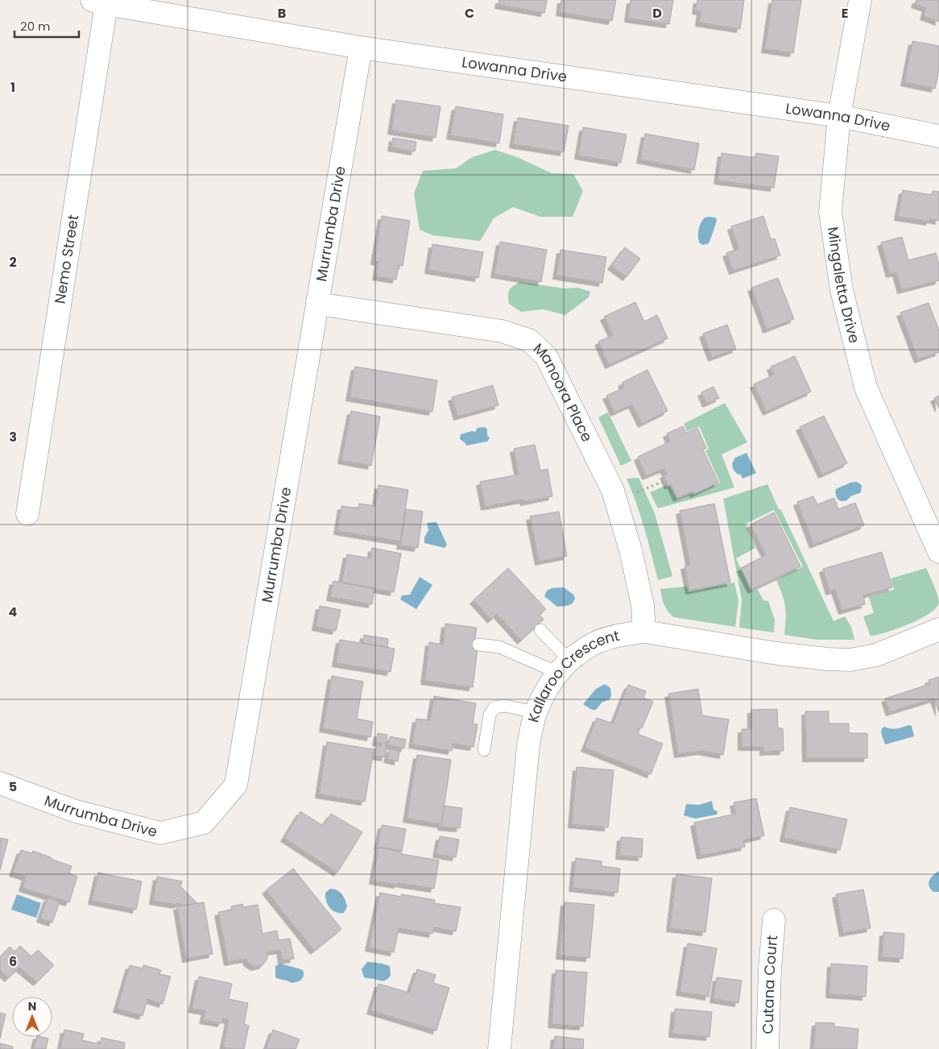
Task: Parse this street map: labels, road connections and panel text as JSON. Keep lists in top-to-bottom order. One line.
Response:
{"streets":{"street":["Lowanna Drive","Murrumba Drive","Nemo Street","Mingaletta Drive","Manoora Place","Kallaroo Crescent","Cutana Court"]},"crossings":[["Lowanna Drive","Murrumba Drive"],["Lowanna Drive","Nemo Street"],["Lowanna Drive","Mingaletta Drive"],["Murrumba Drive","Manoora Place"],["Manoora Place","Kallaroo Crescent"]],"scale_bar":"20 m","north":"top","grid":{"columns":["B","C","D","E"],"rows":["1","2","3","4","5","6"]}}
